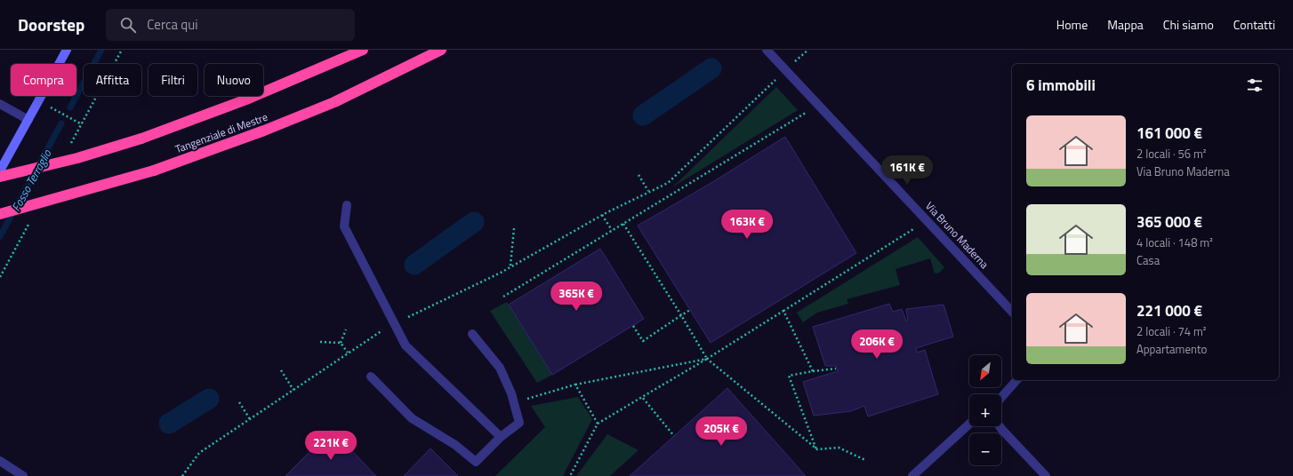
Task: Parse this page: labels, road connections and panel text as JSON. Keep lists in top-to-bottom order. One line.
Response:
{"streets":{"highway":["Tangenziale di Mestre"],"street":["Via Bruno Maderna"]},"water":["Fosso Terraglio"],"north":"bottom left","page":{"header":"Doorstep","search":"Cerca qui","nav":["Home","Mappa","Chi siamo","Contatti"],"chip":["Compra","Affitta","Filtri","Nuovo"],"heading":"6 immobili","list":[{"name":"161 000 €","note":"2 locali · 56 m² · Via Bruno Maderna"},{"name":"365 000 €","note":"4 locali · 148 m² · Casa"},{"name":"221 000 €","note":"2 locali · 74 m² · Appartamento"}],"price":["161K €","163K €","365K €","206K €","205K €","221K €"],"map_buttons":["+","−"]}}
